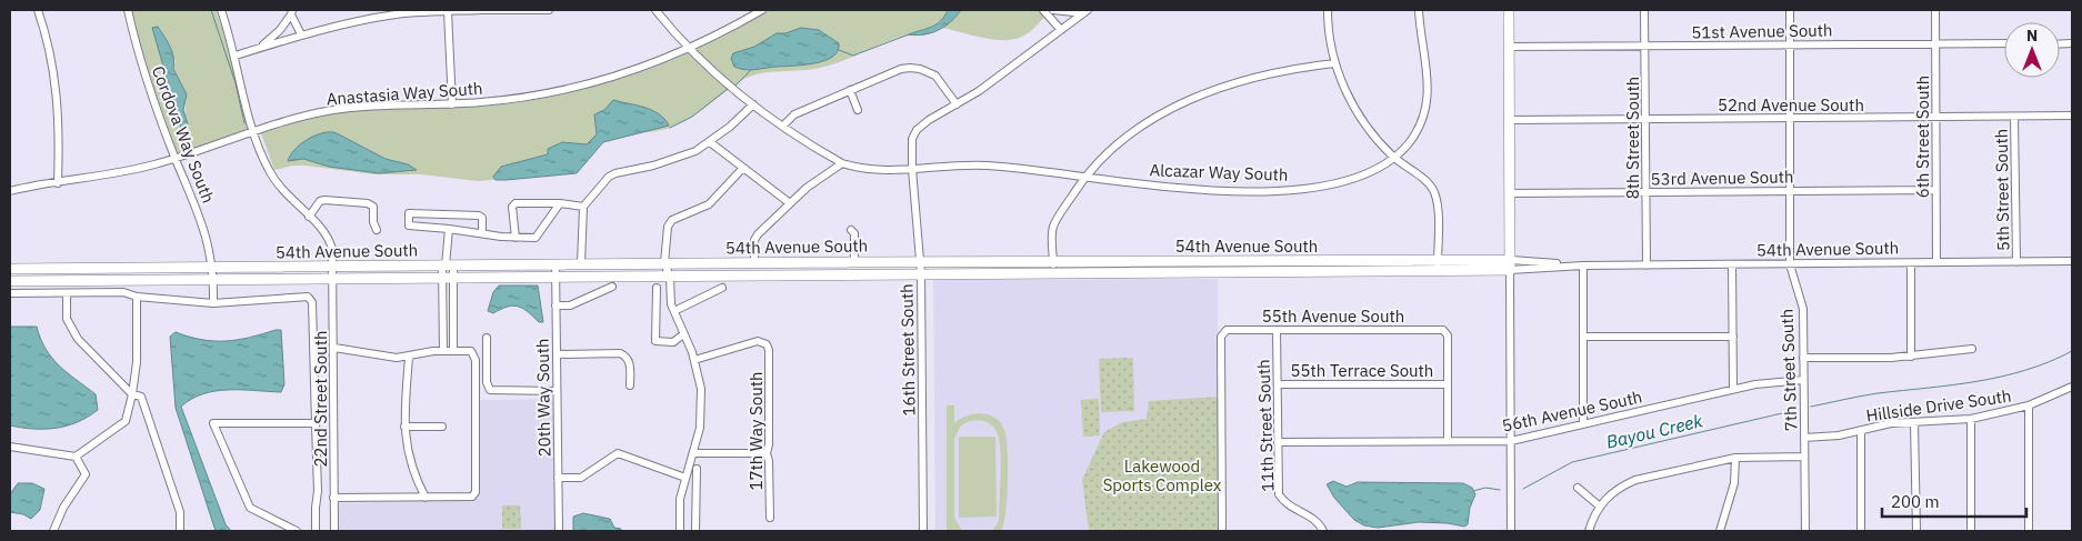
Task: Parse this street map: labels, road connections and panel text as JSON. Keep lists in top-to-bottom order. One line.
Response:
{"streets":{"main road":["54th Avenue South"],"street":["51st Avenue South","Anastasia Way South","52nd Avenue South","Cordova Way South","6th Street South","8th Street South","Alcazar Way South","53rd Avenue South","5th Street South","55th Avenue South","16th Street South","55th Terrace South","7th Street South","20th Way South","22nd Street South","Hillside Drive South","56th Avenue South","11th Street South","17th Way South"]},"crossings":[["51st Avenue South","6th Street South"],["51st Avenue South","8th Street South"],["51st Avenue South","7th Street South"],["Anastasia Way South","Cordova Way South"],["Anastasia Way South","22nd Street South"],["52nd Avenue South","6th Street South"],["52nd Avenue South","8th Street South"],["52nd Avenue South","5th Street South"],["52nd Avenue South","7th Street South"],["Cordova Way South","54th Avenue South"],["6th Street South","53rd Avenue South"],["6th Street South","54th Avenue South"],["8th Street South","53rd Avenue South"],["8th Street South","54th Avenue South"],["Alcazar Way South","16th Street South"],["53rd Avenue South","7th Street South"],["5th Street South","54th Avenue South"],["54th Avenue South","16th Street South"],["54th Avenue South","7th Street South"],["54th Avenue South","20th Way South"],["54th Avenue South","22nd Street South"],["55th Avenue South","55th Terrace South"],["55th Avenue South","11th Street South"],["55th Terrace South","11th Street South"],["7th Street South","Hillside Drive South"],["7th Street South","56th Avenue South"],["56th Avenue South","11th Street South"]],"water":["Bayou Creek"],"parks":["Lakewood Sports Complex"],"scale_bar":"200 m","north":"top"}
